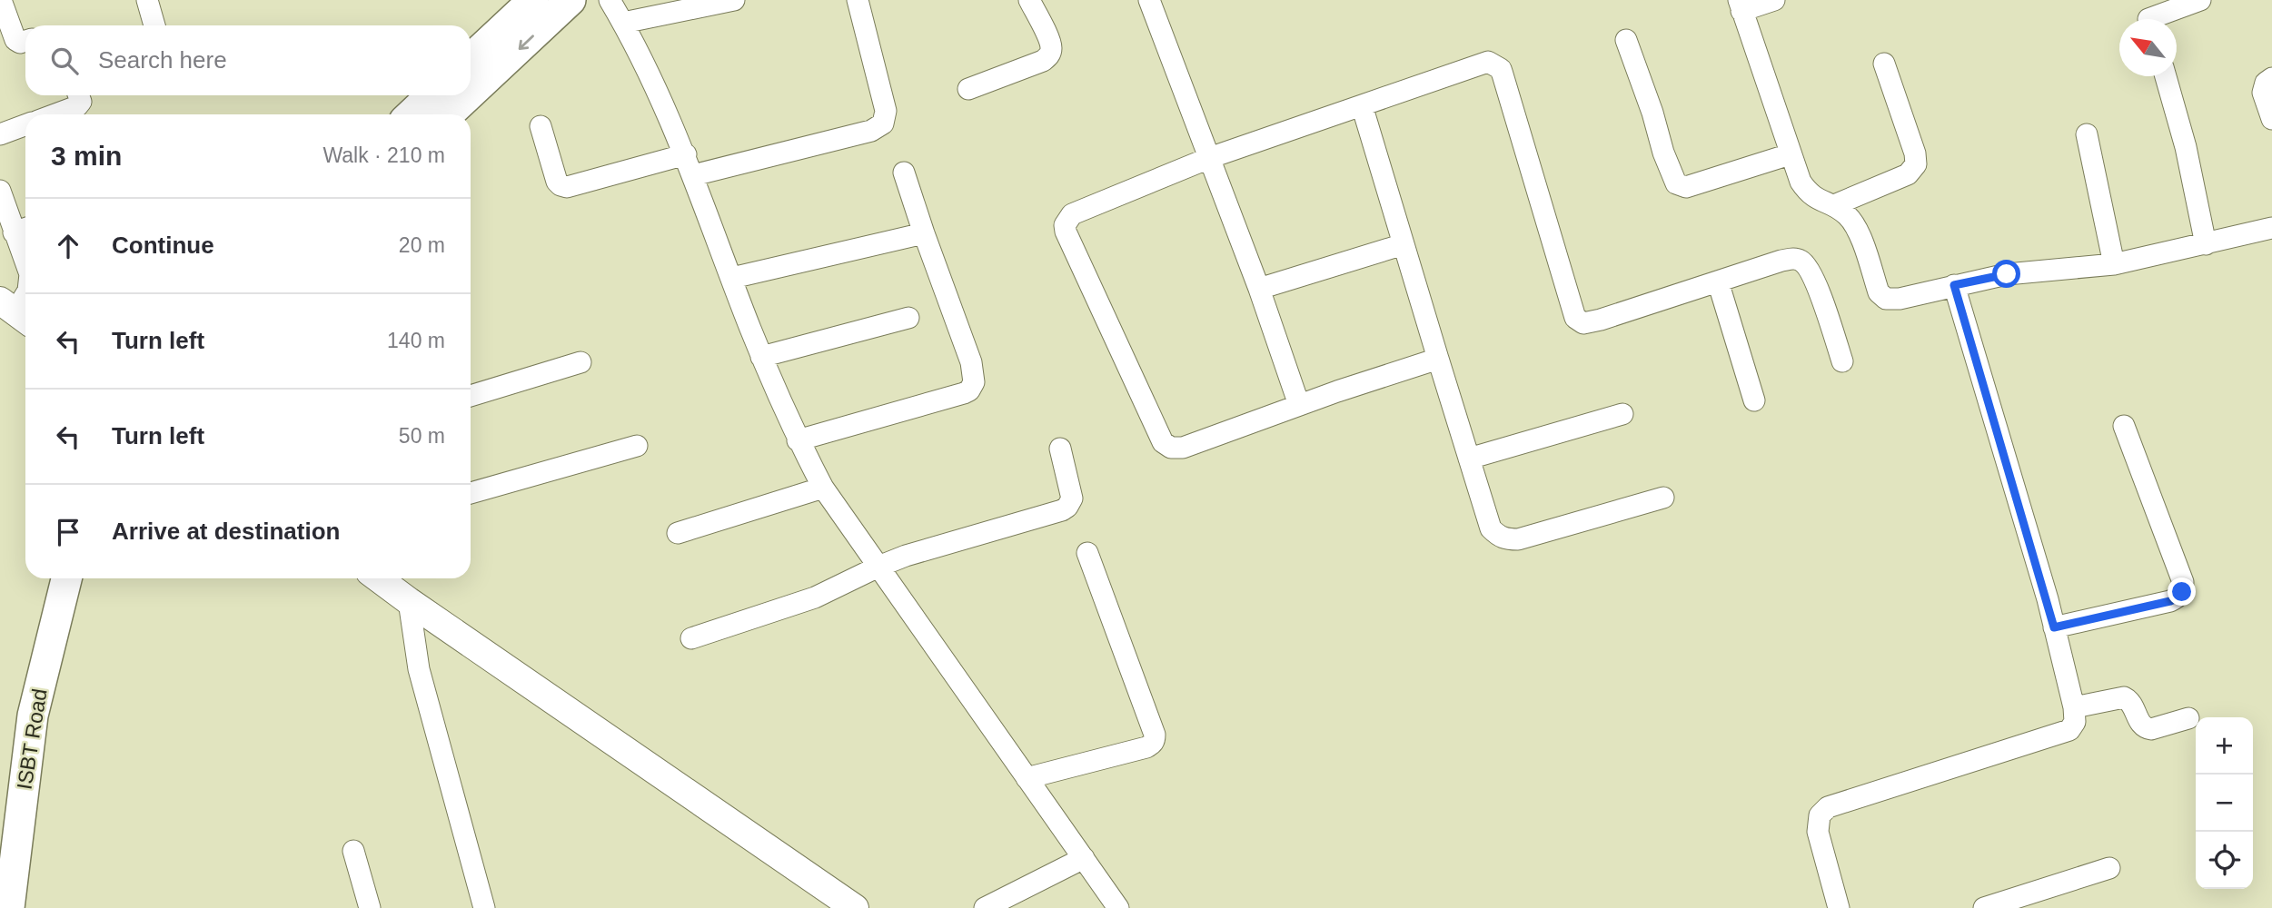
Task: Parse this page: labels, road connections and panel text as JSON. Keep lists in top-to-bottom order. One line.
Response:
{"streets":{"highway":["ISBT Road"]},"north":"top left","page":{"search":"Search here","heading":["3 min","Walk · 210 m"],"list":[["Continue","20 m"],["Turn left","140 m"],["Turn left","50 m"],"Arrive at destination"],"map_buttons":["+","−"]}}
